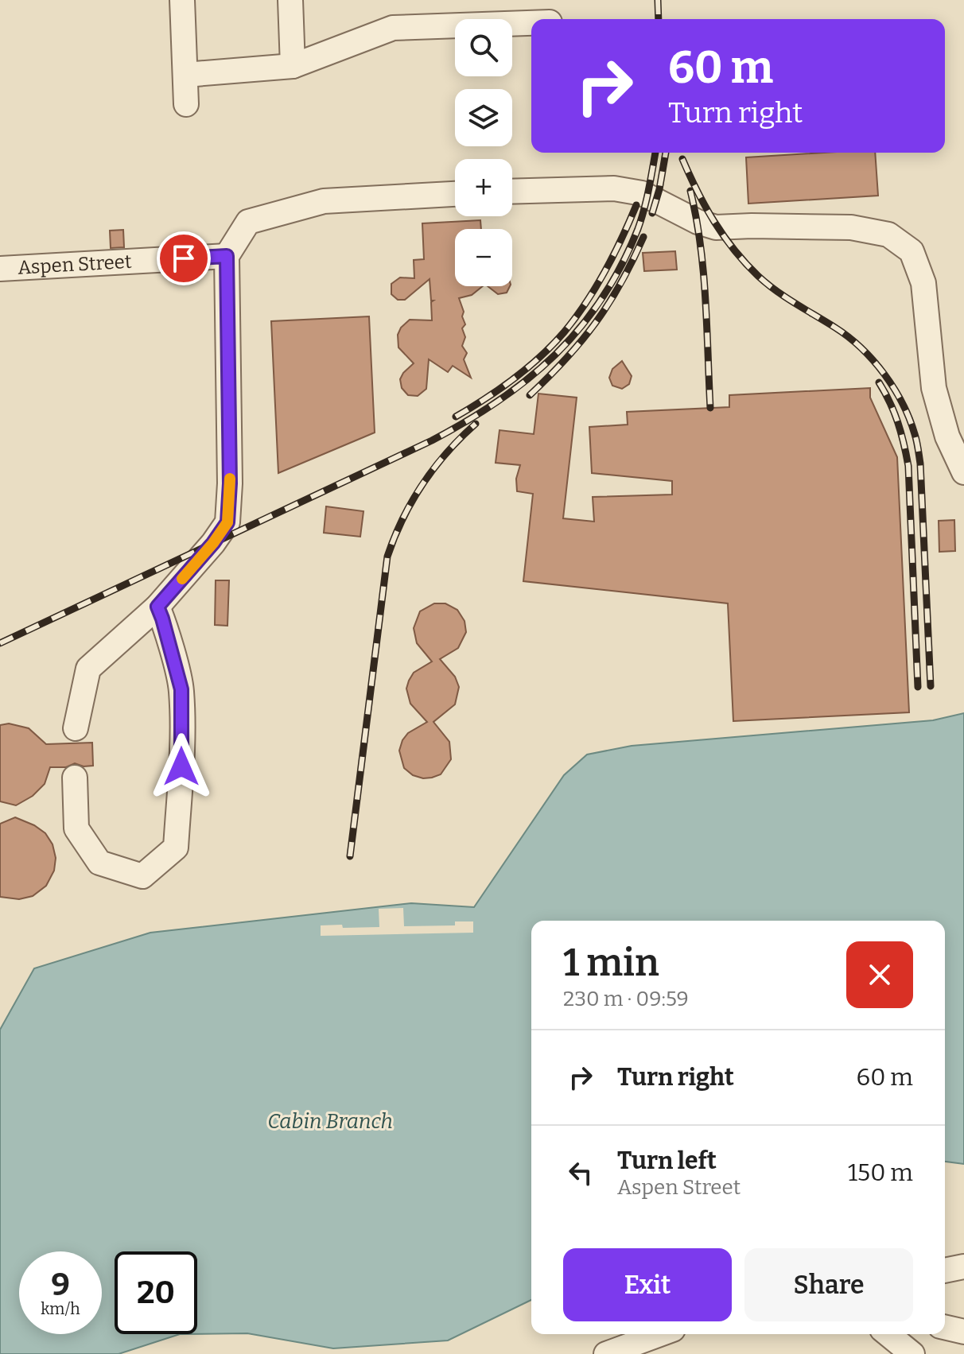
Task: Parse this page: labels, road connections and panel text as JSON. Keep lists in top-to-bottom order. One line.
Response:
{"streets":{"street":["Aspen Street"]},"water":["Cabin Branch"],"page":{"map_buttons":["+","−"],"turn":["60 m","Turn right"],"heading":["1 min","230 m · 09:59"],"list":[{"name":"Turn right","value":"60 m"},{"name":"Turn left","note":"Aspen Street","value":"150 m"}],"buttons":["Exit","Share"],"speed":"9 km/h","limit":"20"}}
